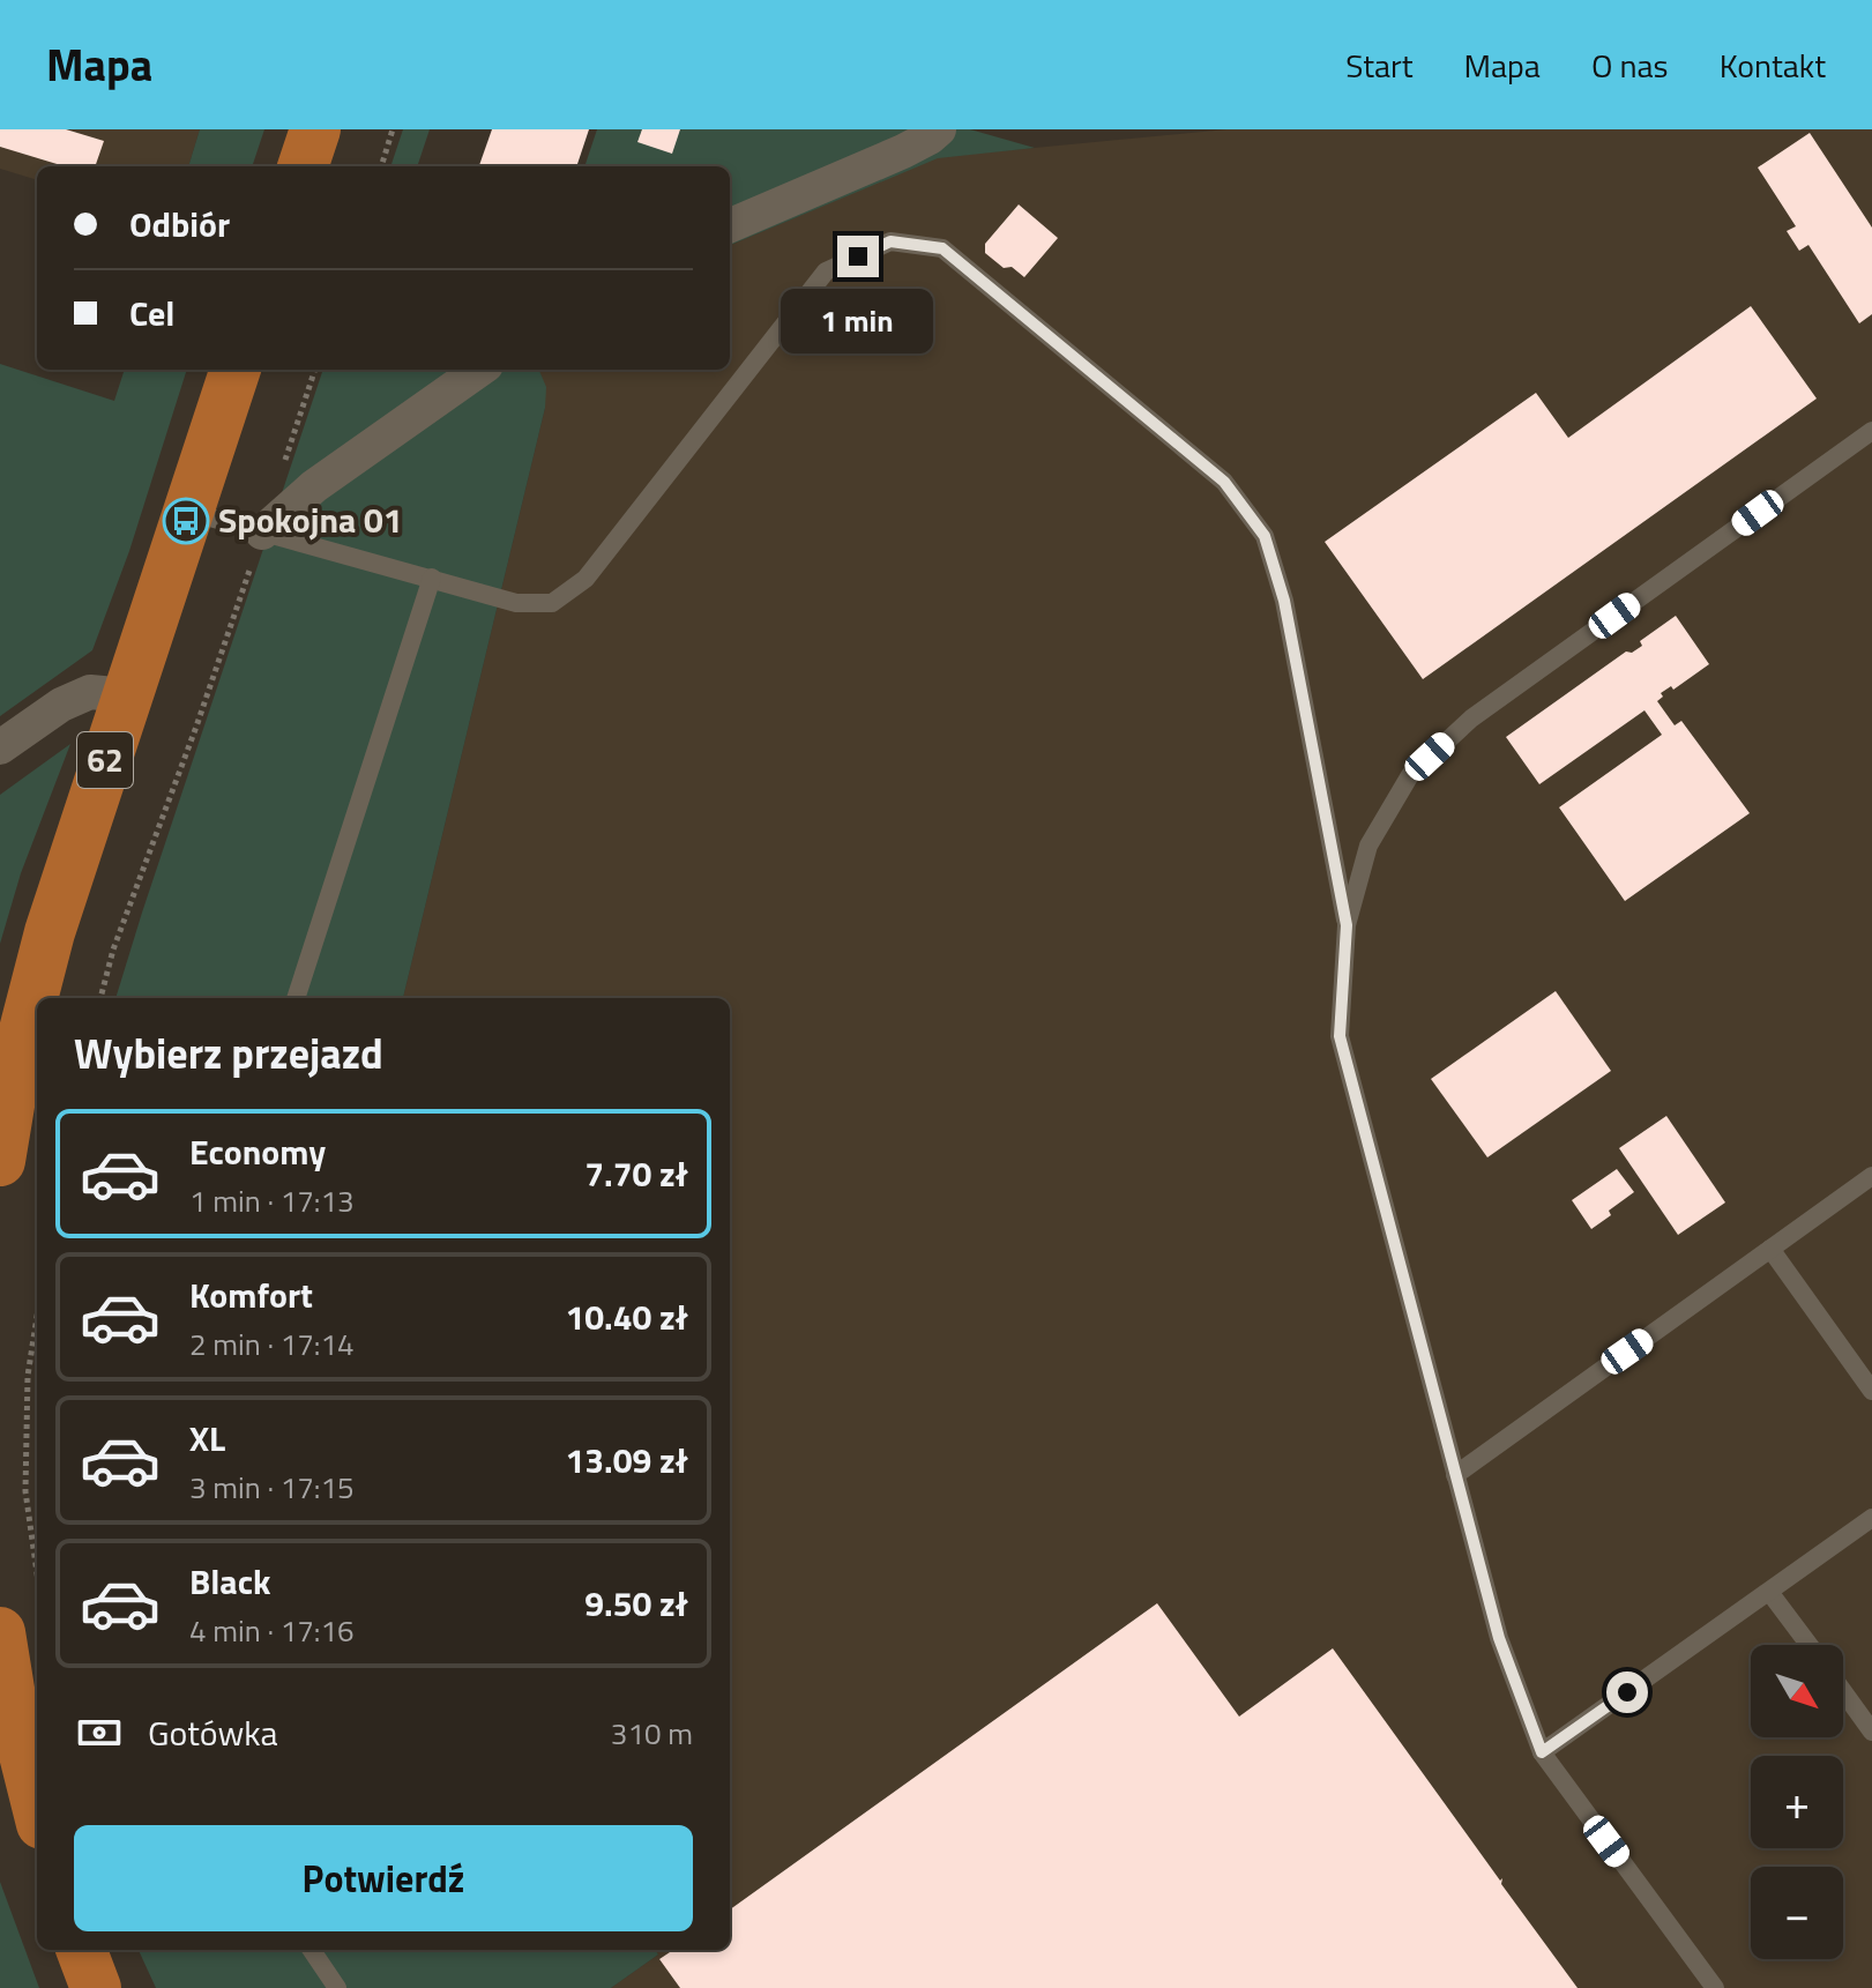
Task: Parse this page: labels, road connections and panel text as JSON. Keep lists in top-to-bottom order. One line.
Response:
{"streets":{"main road":["62"]},"places":{"bus stop":["Spokojna 01"]},"north":"bottom right","page":{"header":"Mapa","nav":["Start","Mapa","O nas","Kontakt"],"banner":["Odbiór","Cel"],"bubble":"1 min","heading":"Wybierz przejazd","list":[{"name":"Economy","note":"1 min · 17:13","value":"7.70 zł"},{"name":"Komfort","note":"2 min · 17:14","value":"10.40 zł"},{"name":"XL","note":"3 min · 17:15","value":"13.09 zł"},{"name":"Black","note":"4 min · 17:16","value":"9.50 zł"}],"map_buttons":["+","−"],"pay":["Gotówka","310 m"],"buttons":"Potwierdź"}}
